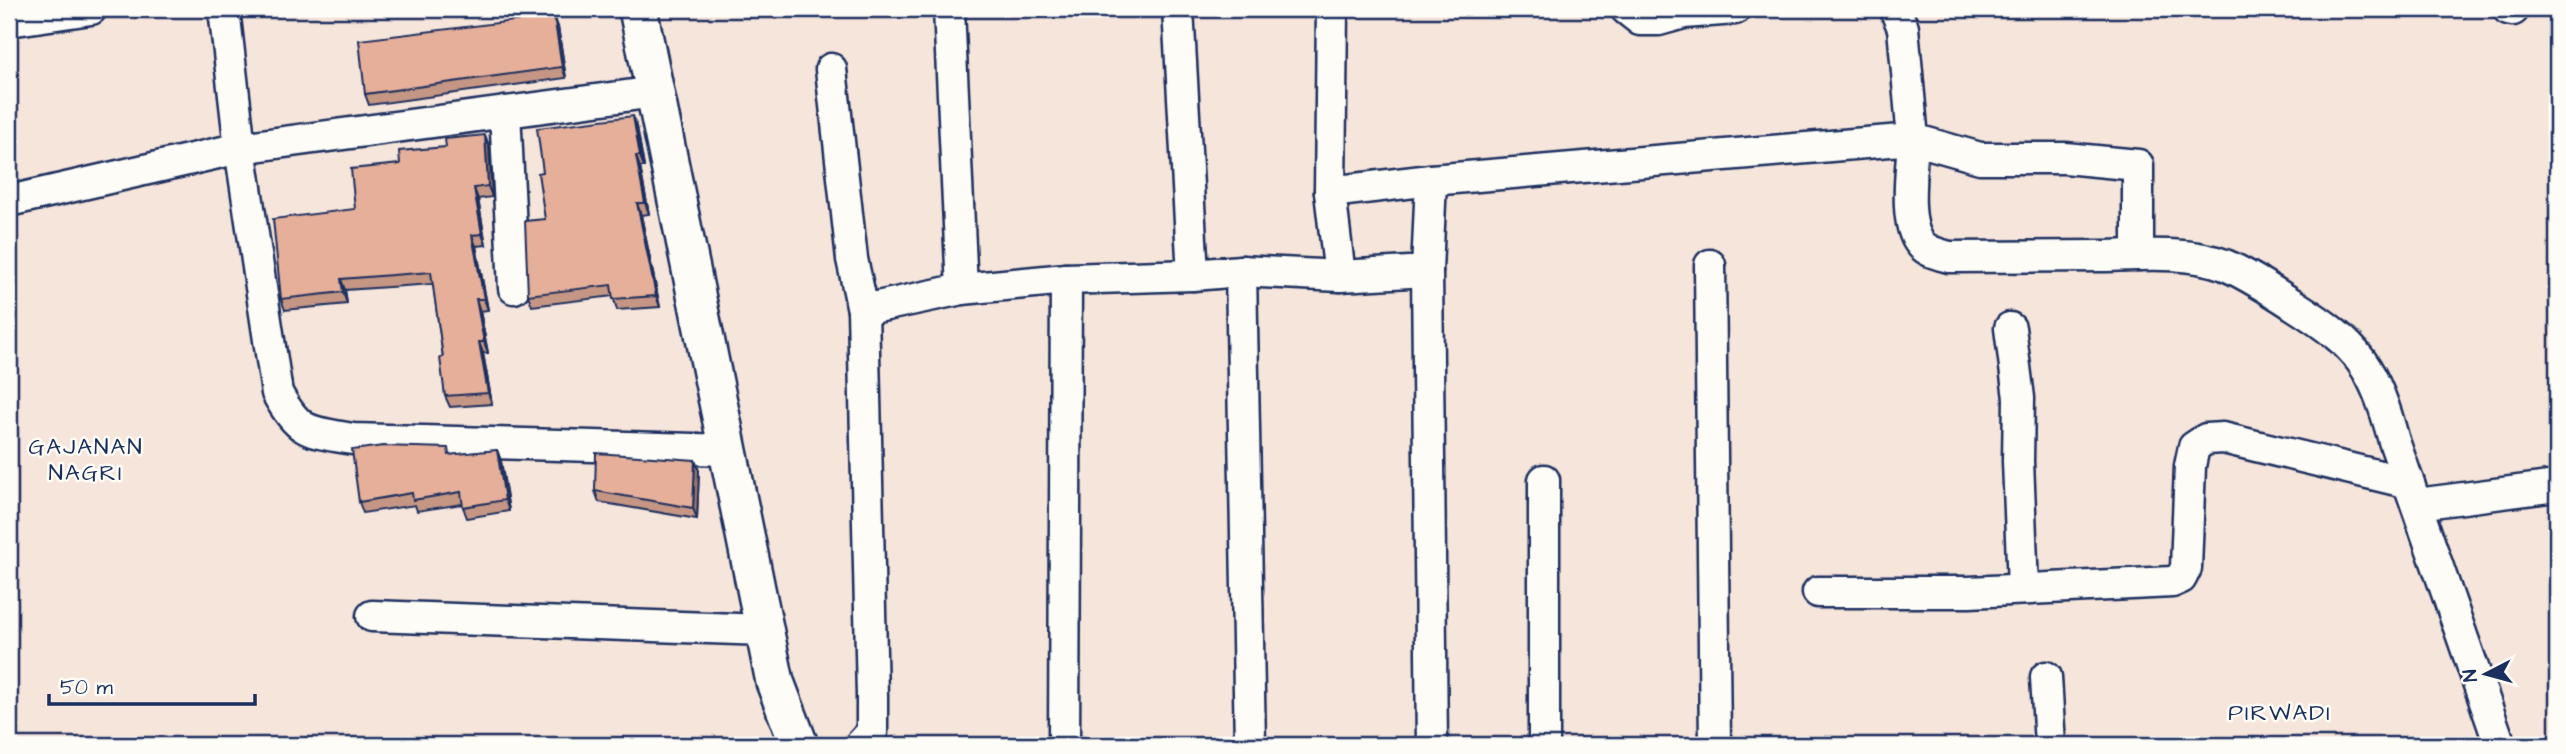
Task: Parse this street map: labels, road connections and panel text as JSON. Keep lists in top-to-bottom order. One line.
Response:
{"districts":["GAJANAN NAGRI","PIRWADI"],"scale_bar":"50 m","north":"left"}
